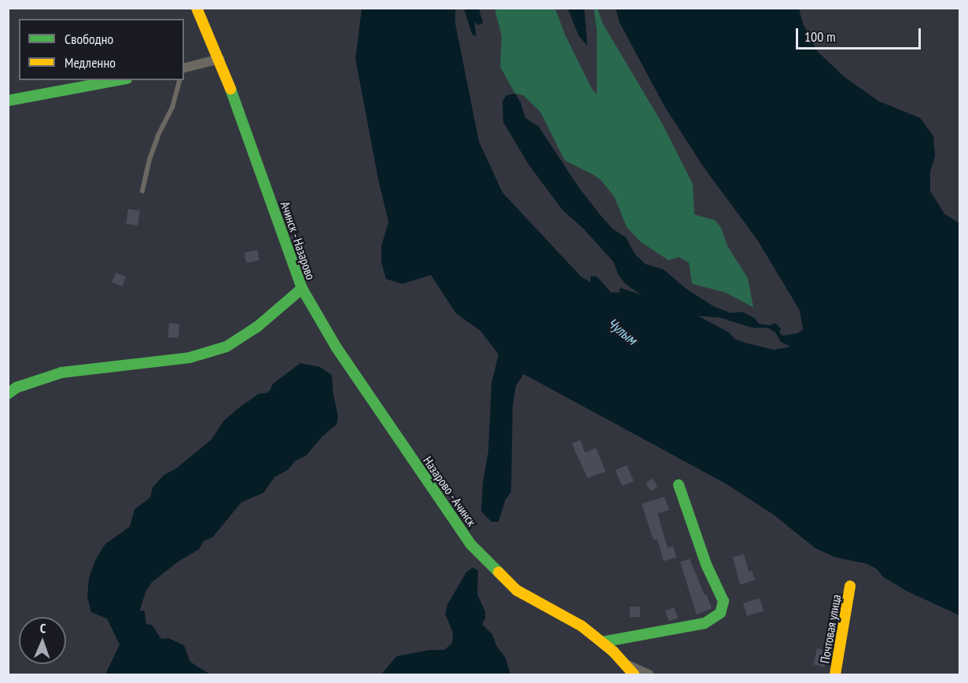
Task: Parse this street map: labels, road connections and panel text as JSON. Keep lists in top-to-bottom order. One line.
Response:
{"streets":{"street":["Ачинск - Назарово","Назарово - Ачинск","Почтовая улица"]},"crossings":[["Ачинск - Назарово","Назарово - Ачинск"]],"water":["Чулым"],"legend":["Свободно","Медленно"],"scale_bar":"100 m","north":"top"}
